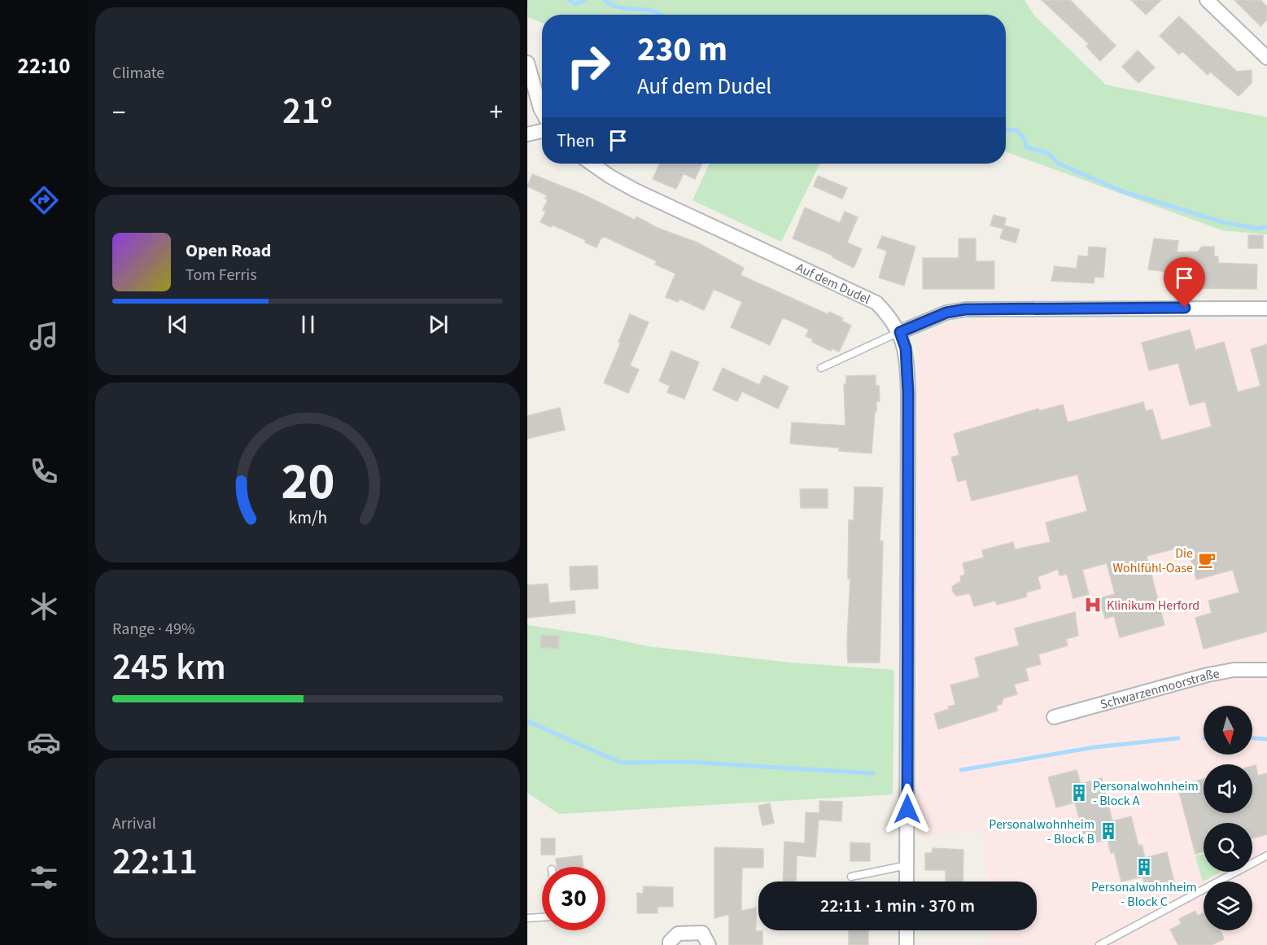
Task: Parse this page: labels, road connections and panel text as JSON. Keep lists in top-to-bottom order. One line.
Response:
{"streets":{"street":["Auf dem Dudel","Schwarzenmoorstraße"]},"places":{"cafe":["Die Wohlfühl-Oase"],"hospital":["Klinikum Herford"],"building":["Personalwohnheim - Block A","Personalwohnheim - Block B","Personalwohnheim - Block C"]},"north":"bottom","page":{"tabs":"22:10","tile":["Climate",["Range · 49%","245 km"],["Arrival","22:11"]],"turn":["230 m","Auf dem Dudel"],"heat":["−","21°","+"],"then":"Then","song":["Open Road","Tom Ferris"],"limit":"30","trip":"22:11 · 1 min · 370 m","gauge":["20","km/h"]}}
